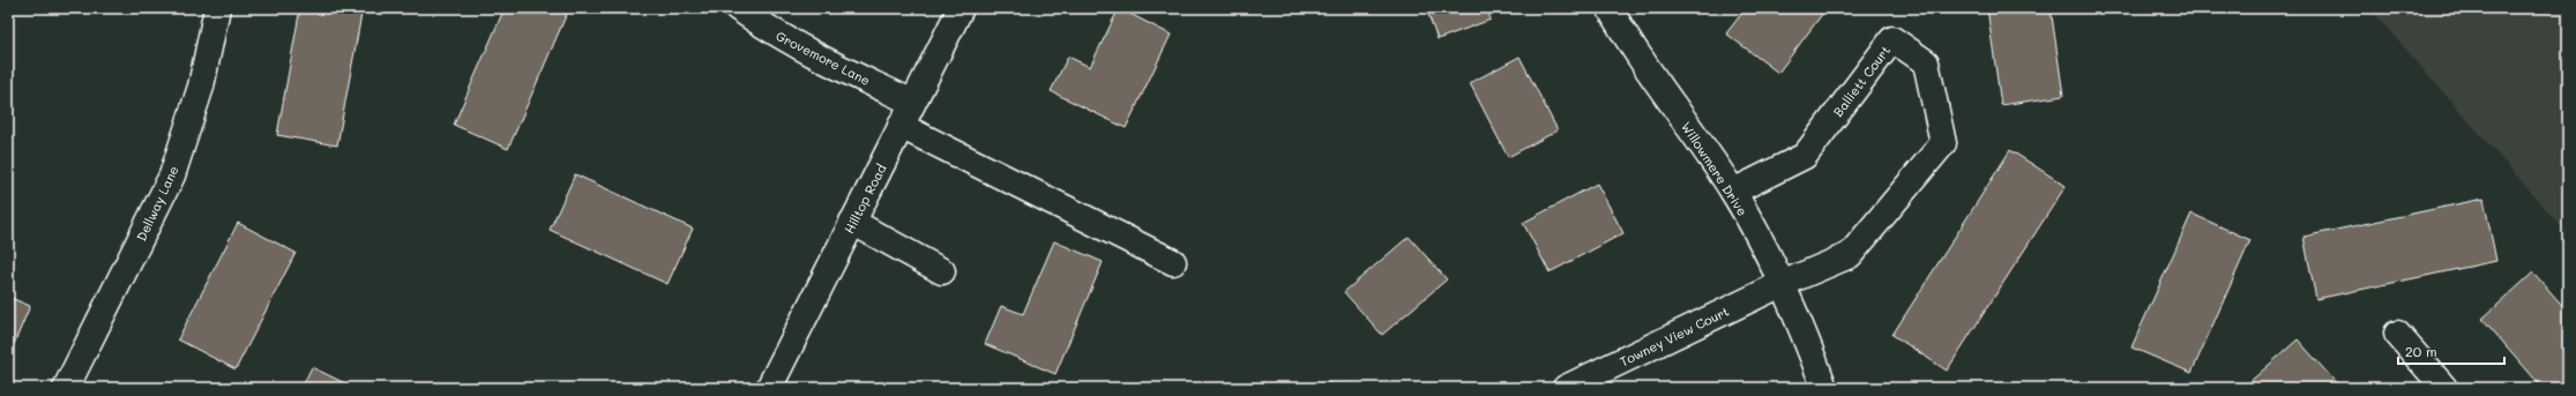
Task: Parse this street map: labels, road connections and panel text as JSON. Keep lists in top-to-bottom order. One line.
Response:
{"streets":{"street":["Grovemore Lane","Balliett Court","Willowmere Drive","Hilltop Road","Dellway Lane","Towney View Court"]},"crossings":[["Grovemore Lane","Hilltop Road"],["Balliett Court","Willowmere Drive"],["Balliett Court","Towney View Court"],["Willowmere Drive","Towney View Court"]],"scale_bar":"20 m"}
